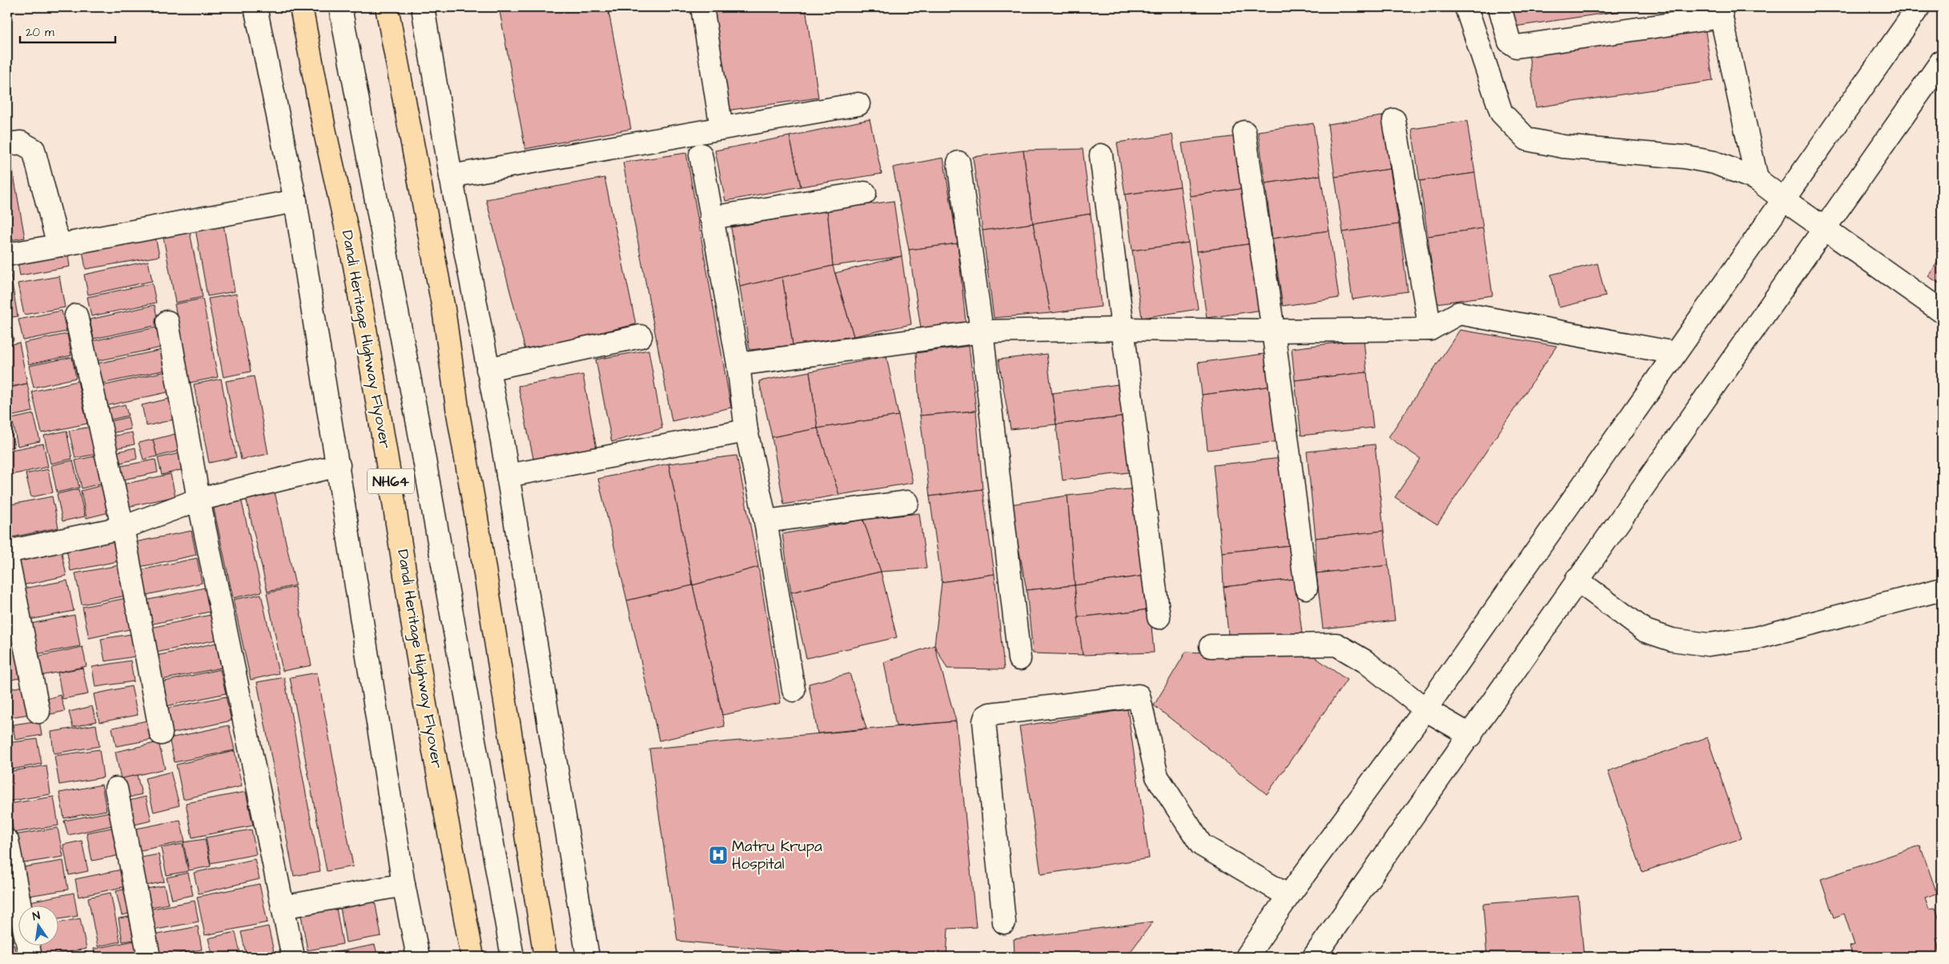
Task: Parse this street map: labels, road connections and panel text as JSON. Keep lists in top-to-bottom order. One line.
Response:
{"streets":{"highway":["Dandi Heritage Highway Flyover","NH64"]},"places":{"hospital":["Matru Krupa Hospital"]},"scale_bar":"20 m","north":"top"}
